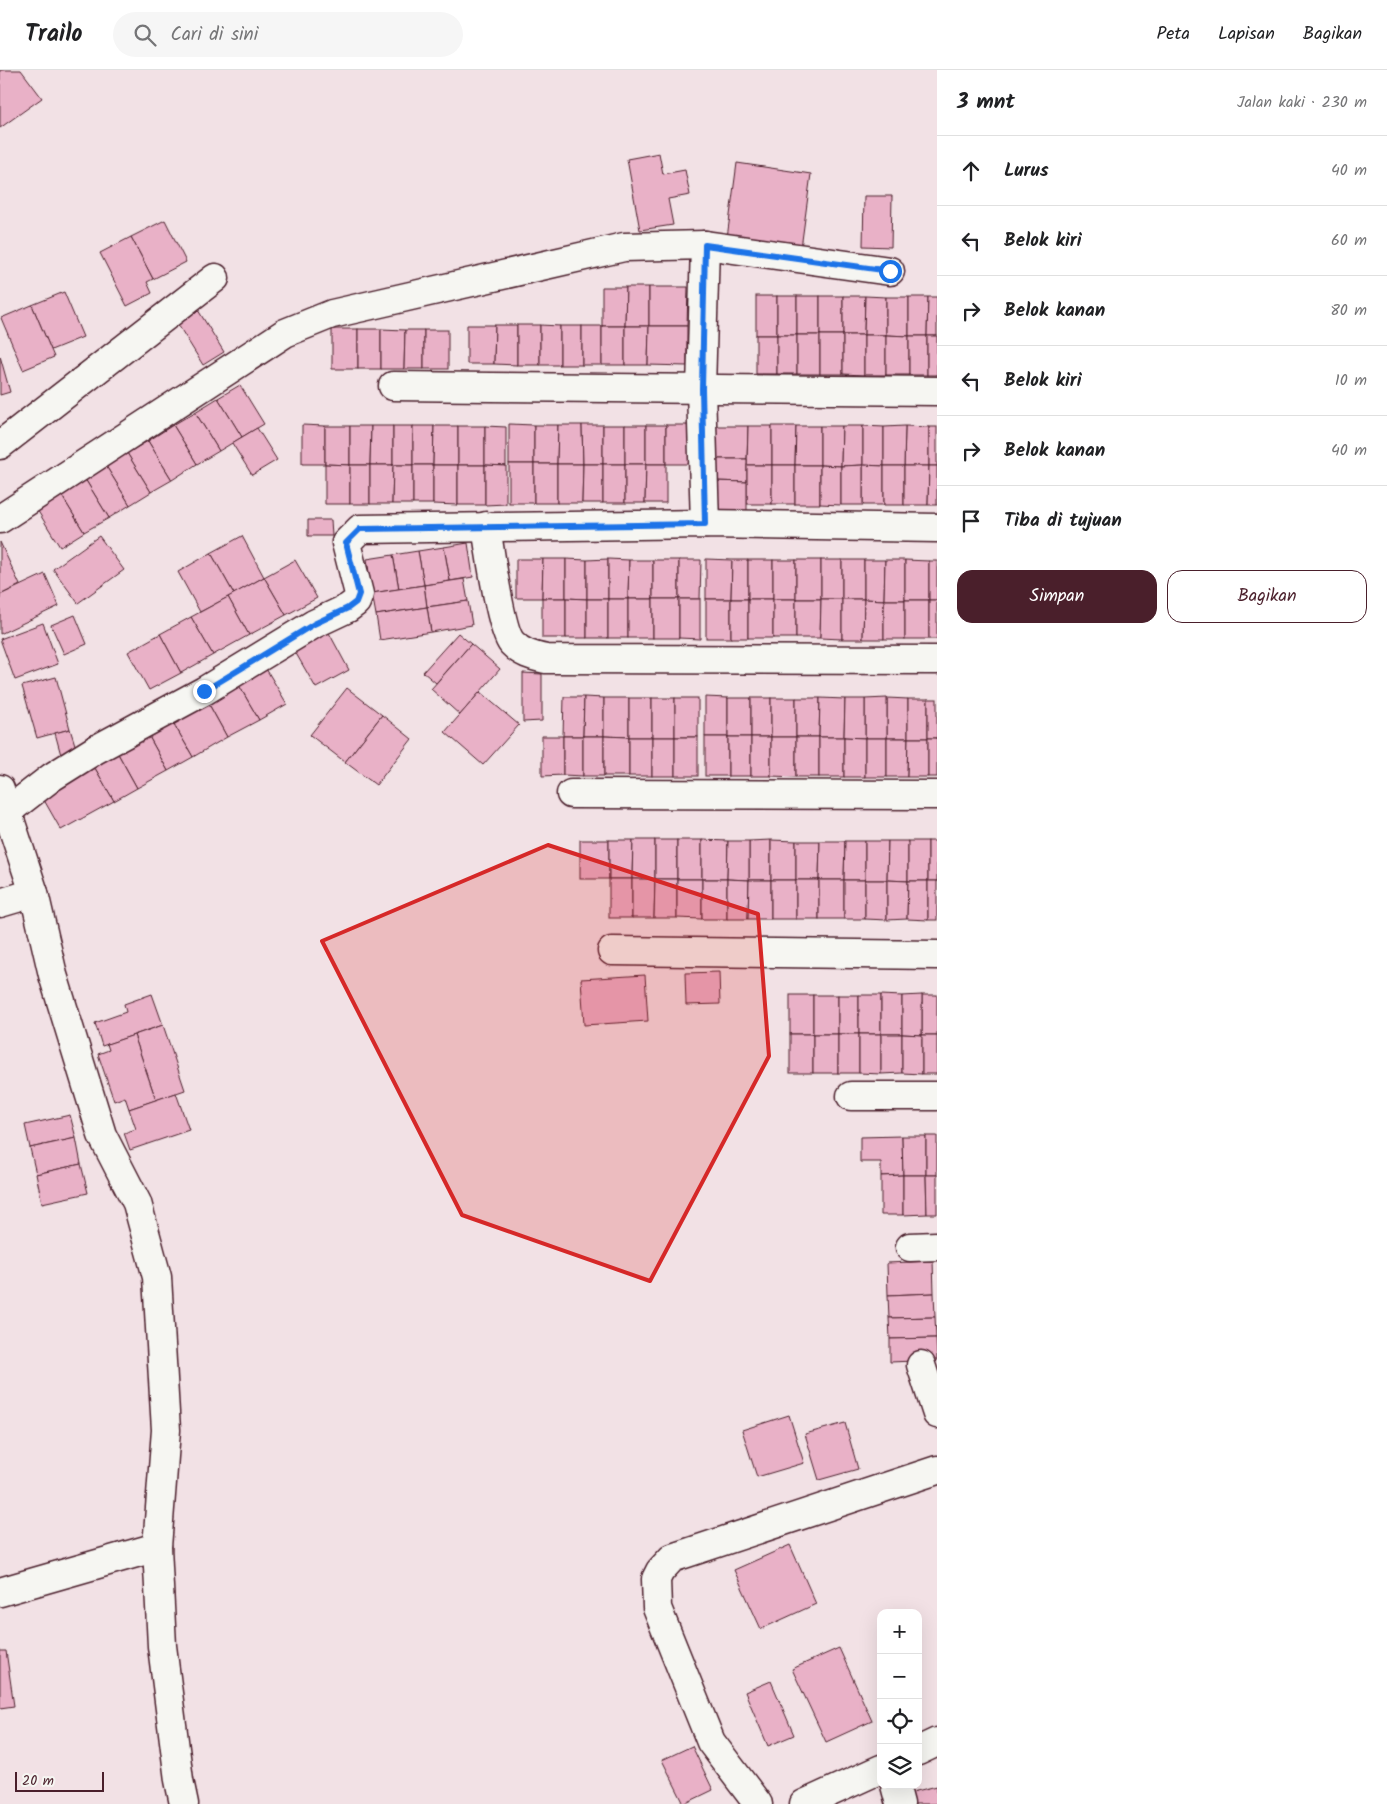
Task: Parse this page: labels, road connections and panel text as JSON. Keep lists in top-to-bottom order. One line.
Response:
{"scale_bar":"20 m","page":{"header":"Trailo","search":"Cari di sini","nav":["Peta","Lapisan","Bagikan"],"heading":["3 mnt","Jalan kaki · 230 m"],"list":[["Lurus","40 m"],["Belok kiri","60 m"],["Belok kanan","80 m"],["Belok kiri","10 m"],["Belok kanan","40 m"],"Tiba di tujuan"],"buttons":["Simpan","Bagikan"],"map_buttons":["+","−"],"scale":"20 m"}}
